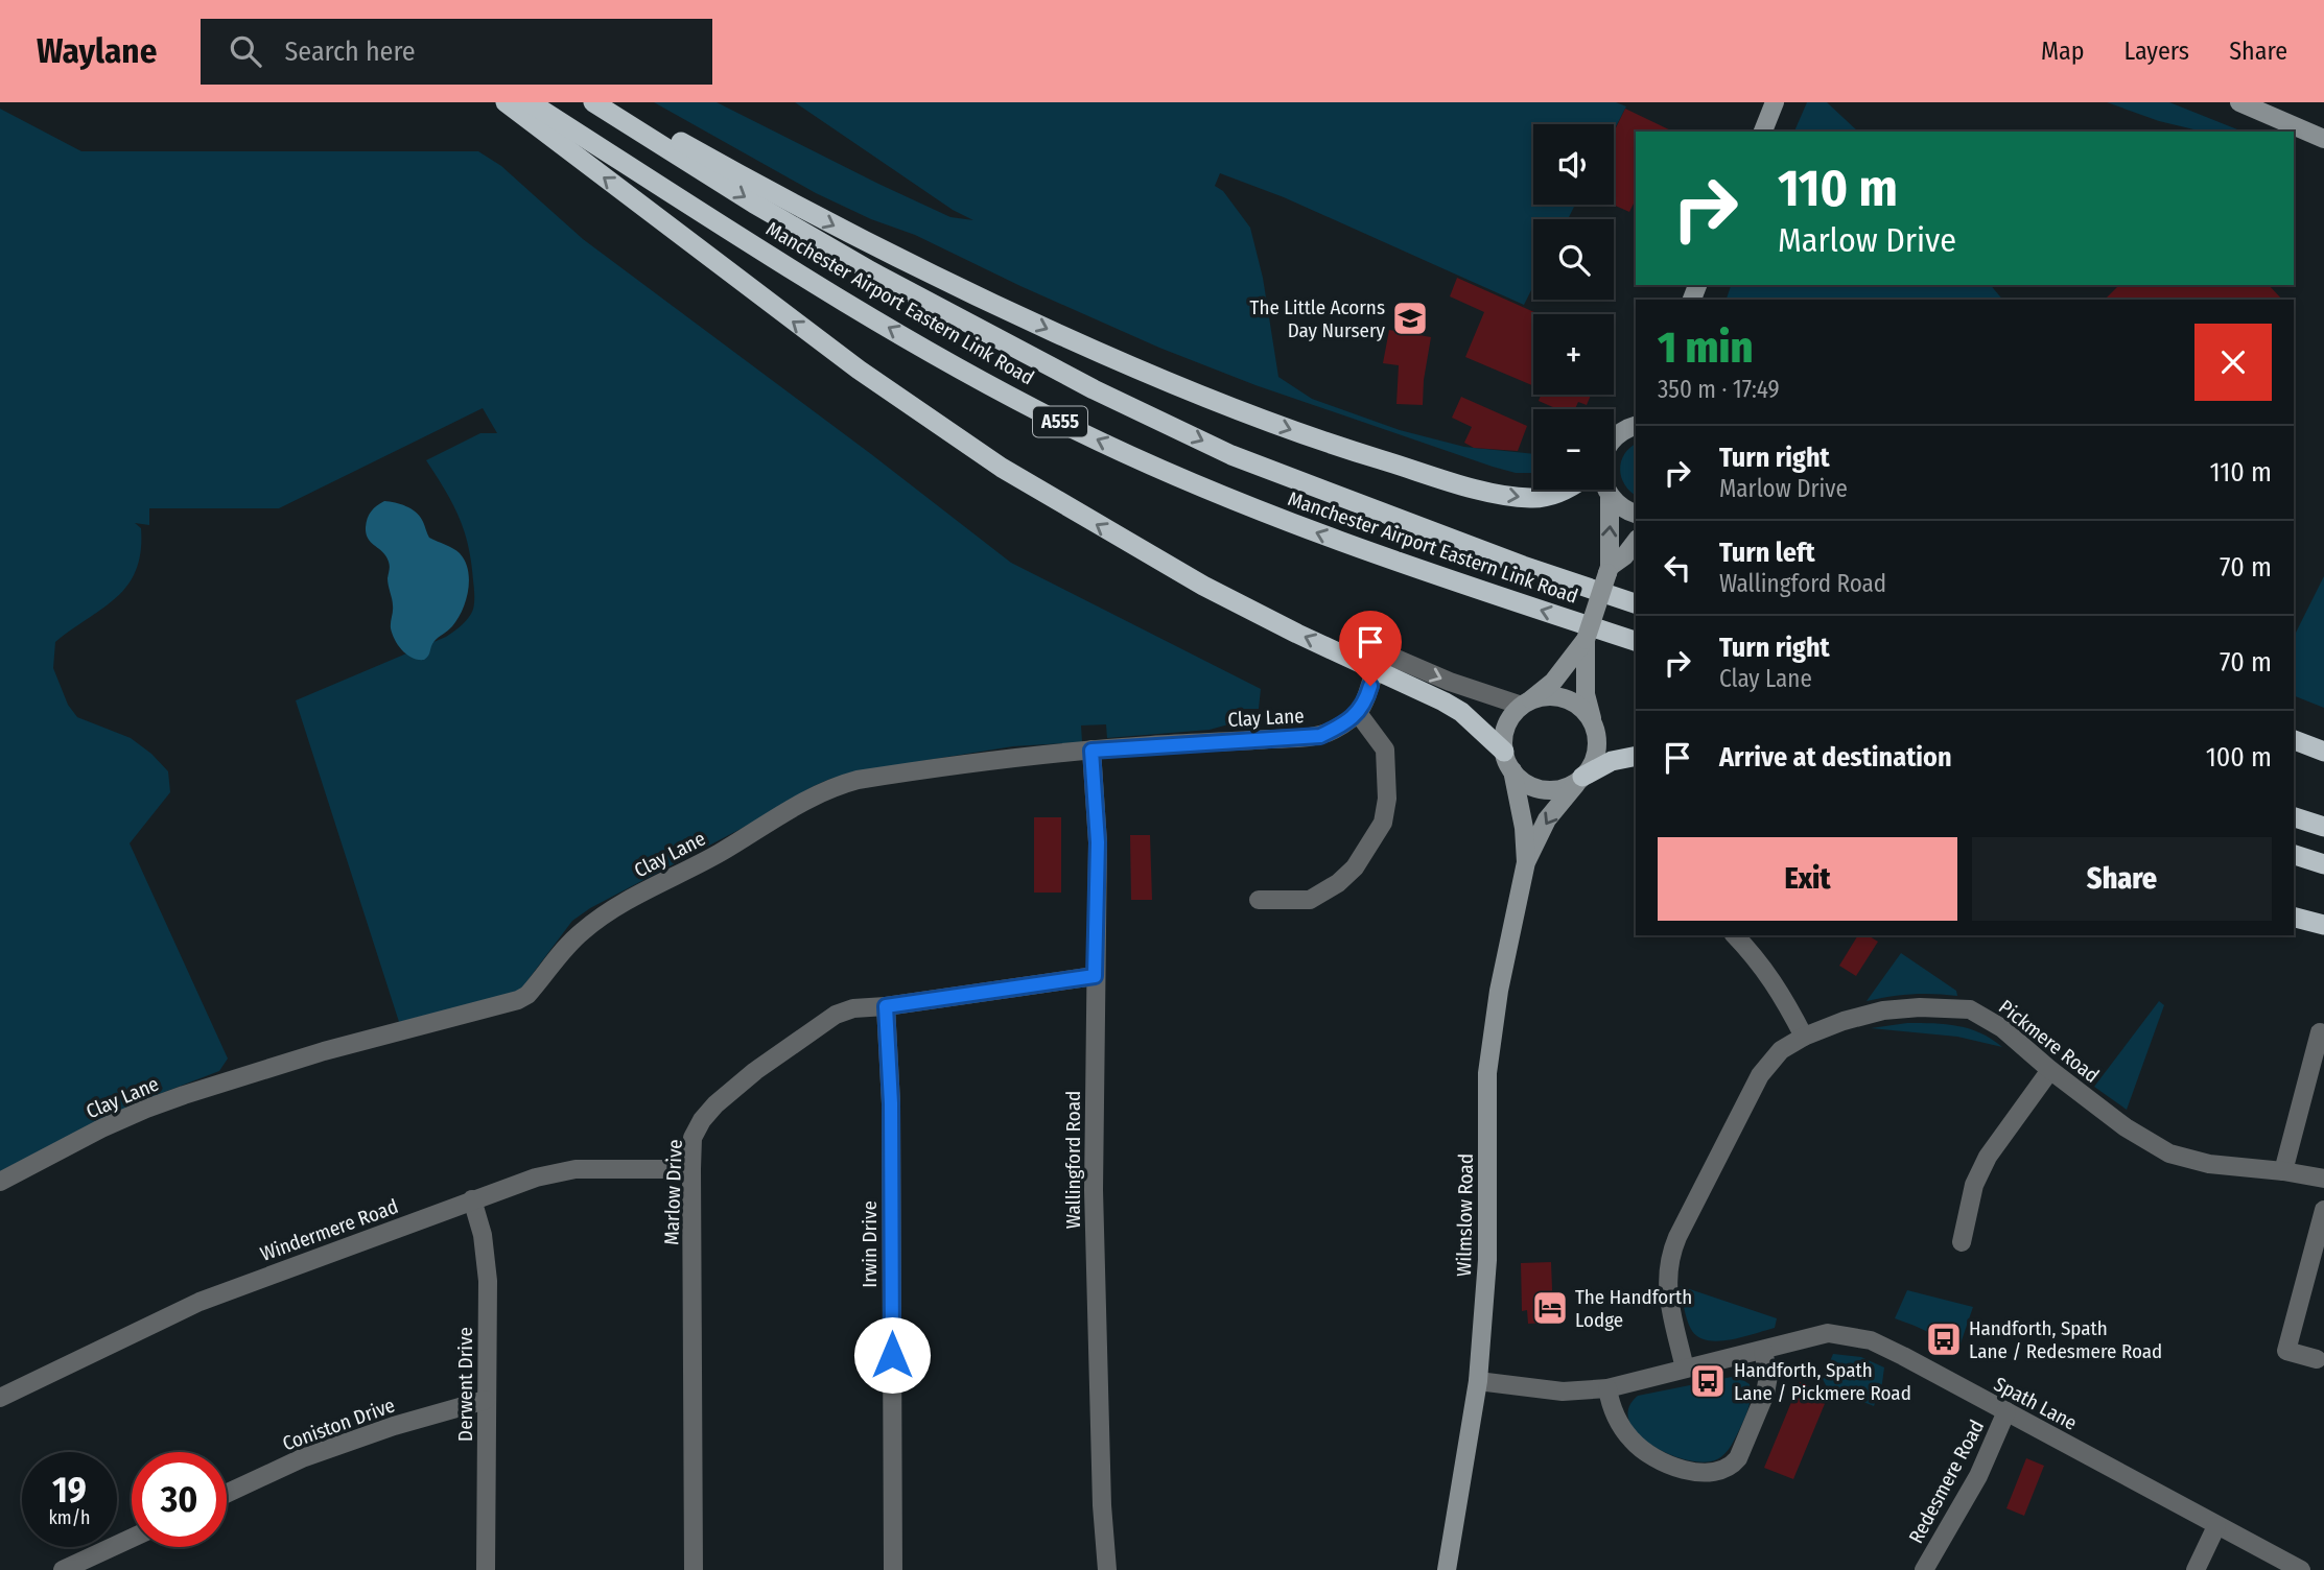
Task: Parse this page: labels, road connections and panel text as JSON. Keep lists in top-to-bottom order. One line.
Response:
{"streets":{"highway":["Manchester Airport Eastern Link Road","A555"],"main road":["Wilmslow Road"],"street":["Clay Lane","Pickmere Road","Wallingford Road","Marlow Drive","Windermere Road","Irwin Drive","Derwent Drive","Spath Lane","Coniston Drive","Redesmere Road"]},"crossings":[["Clay Lane","Wallingford Road"],["Pickmere Road","Spath Lane"],["Wallingford Road","Marlow Drive"],["Marlow Drive","Windermere Road"],["Marlow Drive","Irwin Drive"],["Wilmslow Road","Spath Lane"],["Windermere Road","Derwent Drive"],["Derwent Drive","Coniston Drive"],["Spath Lane","Redesmere Road"]],"places":{"school or university":["The Little Acorns Day Nursery"],"hotel":["The Handforth Lodge"],"bus stop":["Handforth, Spath Lane / Redesmere Road","Handforth, Spath Lane / Pickmere Road"]},"page":{"header":"Waylane","search":"Search here","nav":["Map","Layers","Share"],"map_buttons":["+","−"],"turn":["110 m","Marlow Drive"],"heading":["1 min","350 m · 17:49"],"list":[{"name":"Turn right","note":"Marlow Drive","value":"110 m"},{"name":"Turn left","note":"Wallingford Road","value":"70 m"},{"name":"Turn right","note":"Clay Lane","value":"70 m"},{"name":"Arrive at destination","value":"100 m"}],"buttons":["Exit","Share"],"speed":"19 km/h","limit":"30"}}
